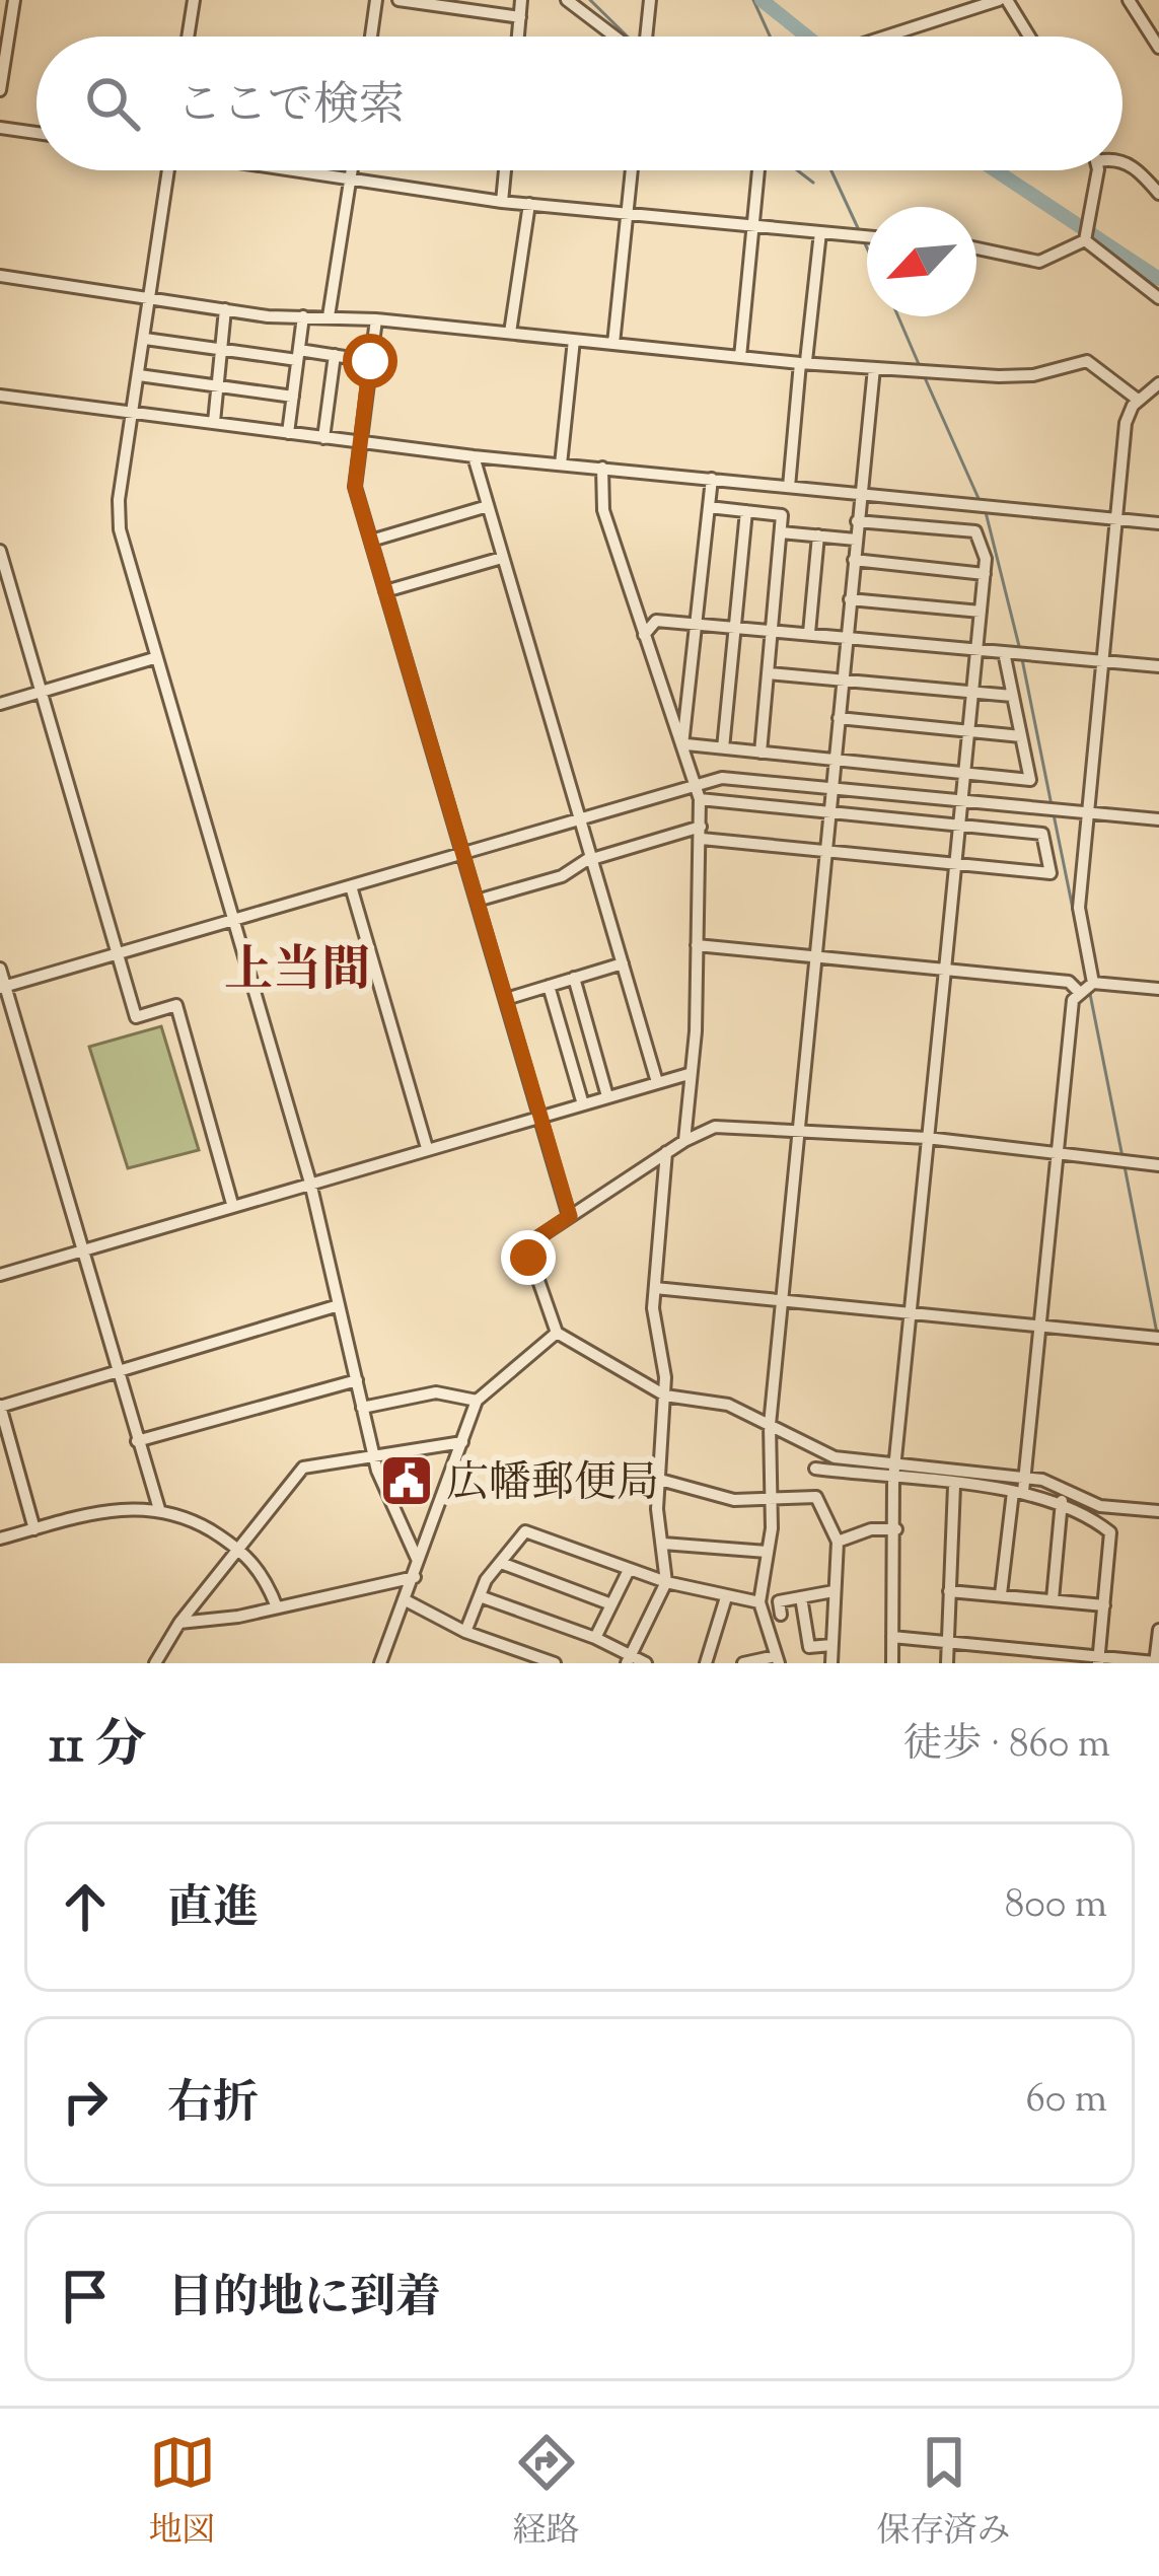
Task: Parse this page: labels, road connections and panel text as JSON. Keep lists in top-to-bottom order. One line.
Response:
{"districts":["上当間"],"places":{"public building":["広幡郵便局"]},"north":"bottom left","page":{"search":"ここで検索","heading":["11 分","徒歩 · 860 m"],"list":[["直進","800 m"],["右折","60 m"],"目的地に到着"],"nav":["地図","経路","保存済み"]}}
